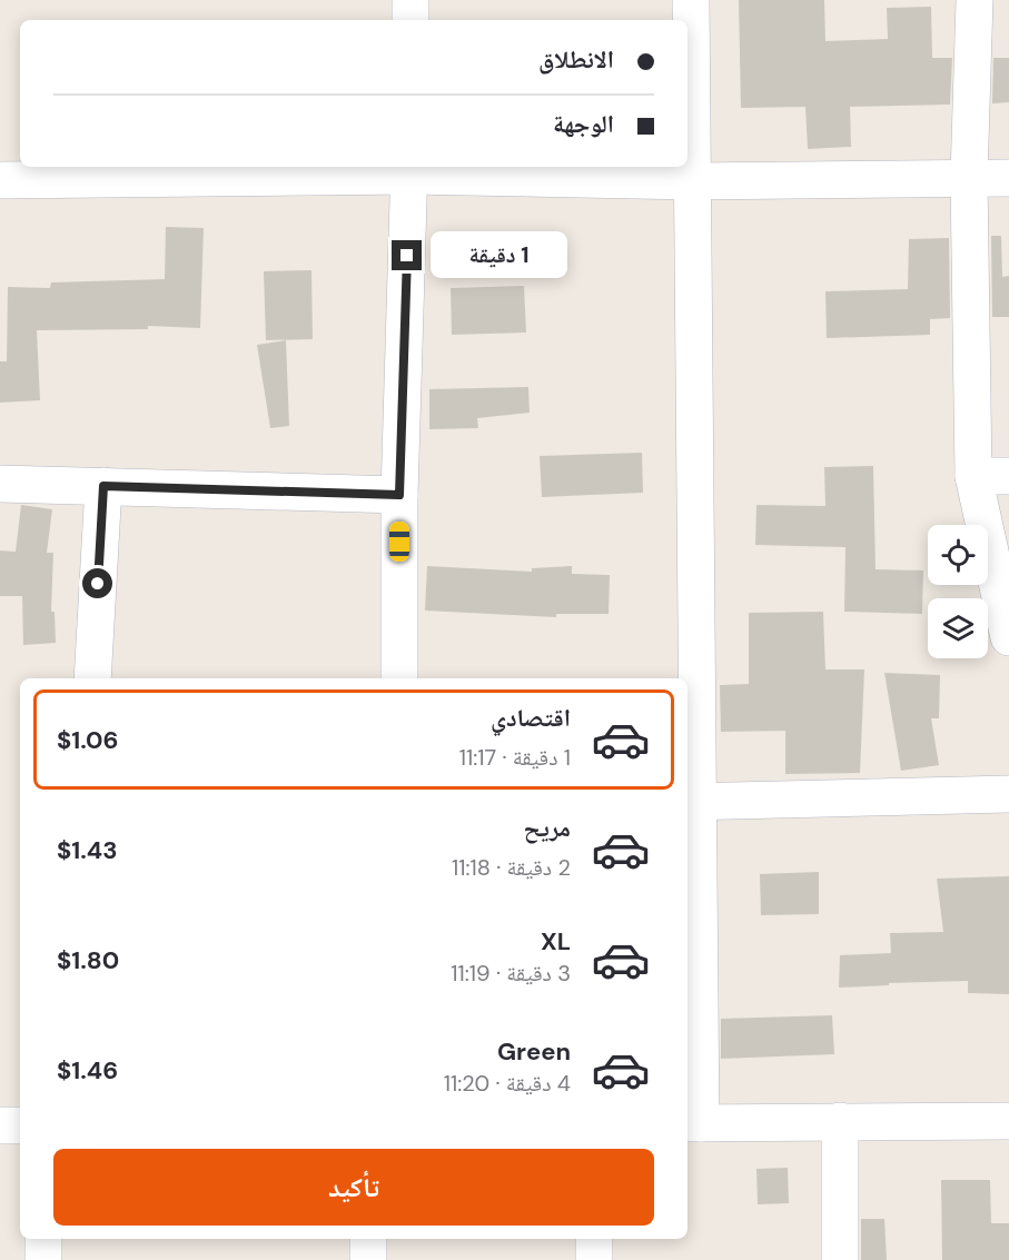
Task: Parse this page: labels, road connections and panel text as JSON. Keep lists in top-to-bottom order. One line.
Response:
{"page":{"banner":["الانطلاق","الوجهة"],"bubble":"1 دقيقة","list":[{"name":"اقتصادي","note":"1 دقيقة · 11:17","value":"$1.06"},{"name":"مريح","note":"2 دقيقة · 11:18","value":"$1.43"},{"name":"XL","note":"3 دقيقة · 11:19","value":"$1.80"},{"name":"Green","note":"4 دقيقة · 11:20","value":"$1.46"}],"buttons":"تأكيد"}}
